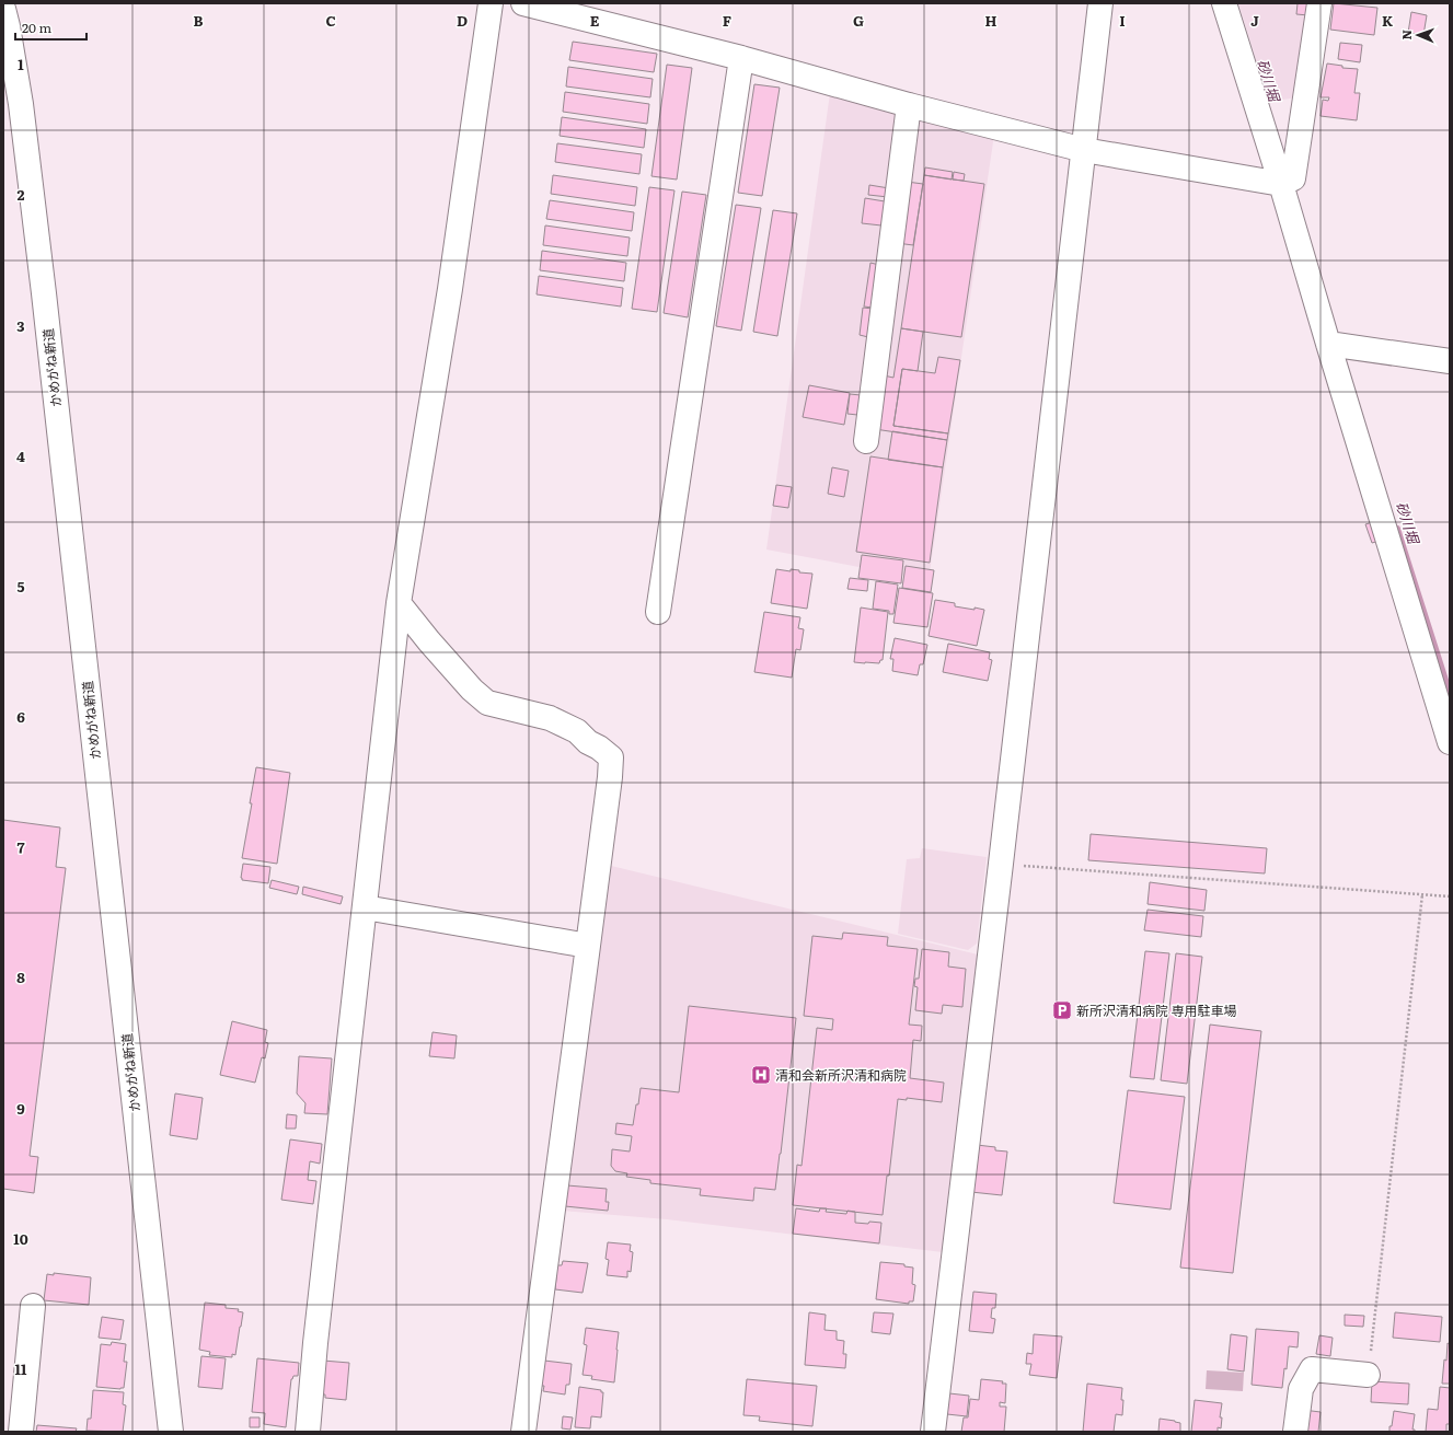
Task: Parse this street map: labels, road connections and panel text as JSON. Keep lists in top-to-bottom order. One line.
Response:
{"streets":{"street":["かめがね新道"]},"water":["砂川堀"],"places":{"parking":["新所沢清和病院 専用駐車場"],"hospital":["清和会新所沢清和病院"]},"scale_bar":"20 m","north":"left","grid":{"columns":["B","C","D","E","F","G","H","I","J","K"],"rows":["1","2","3","4","5","6","7","8","9","10","11"]}}
